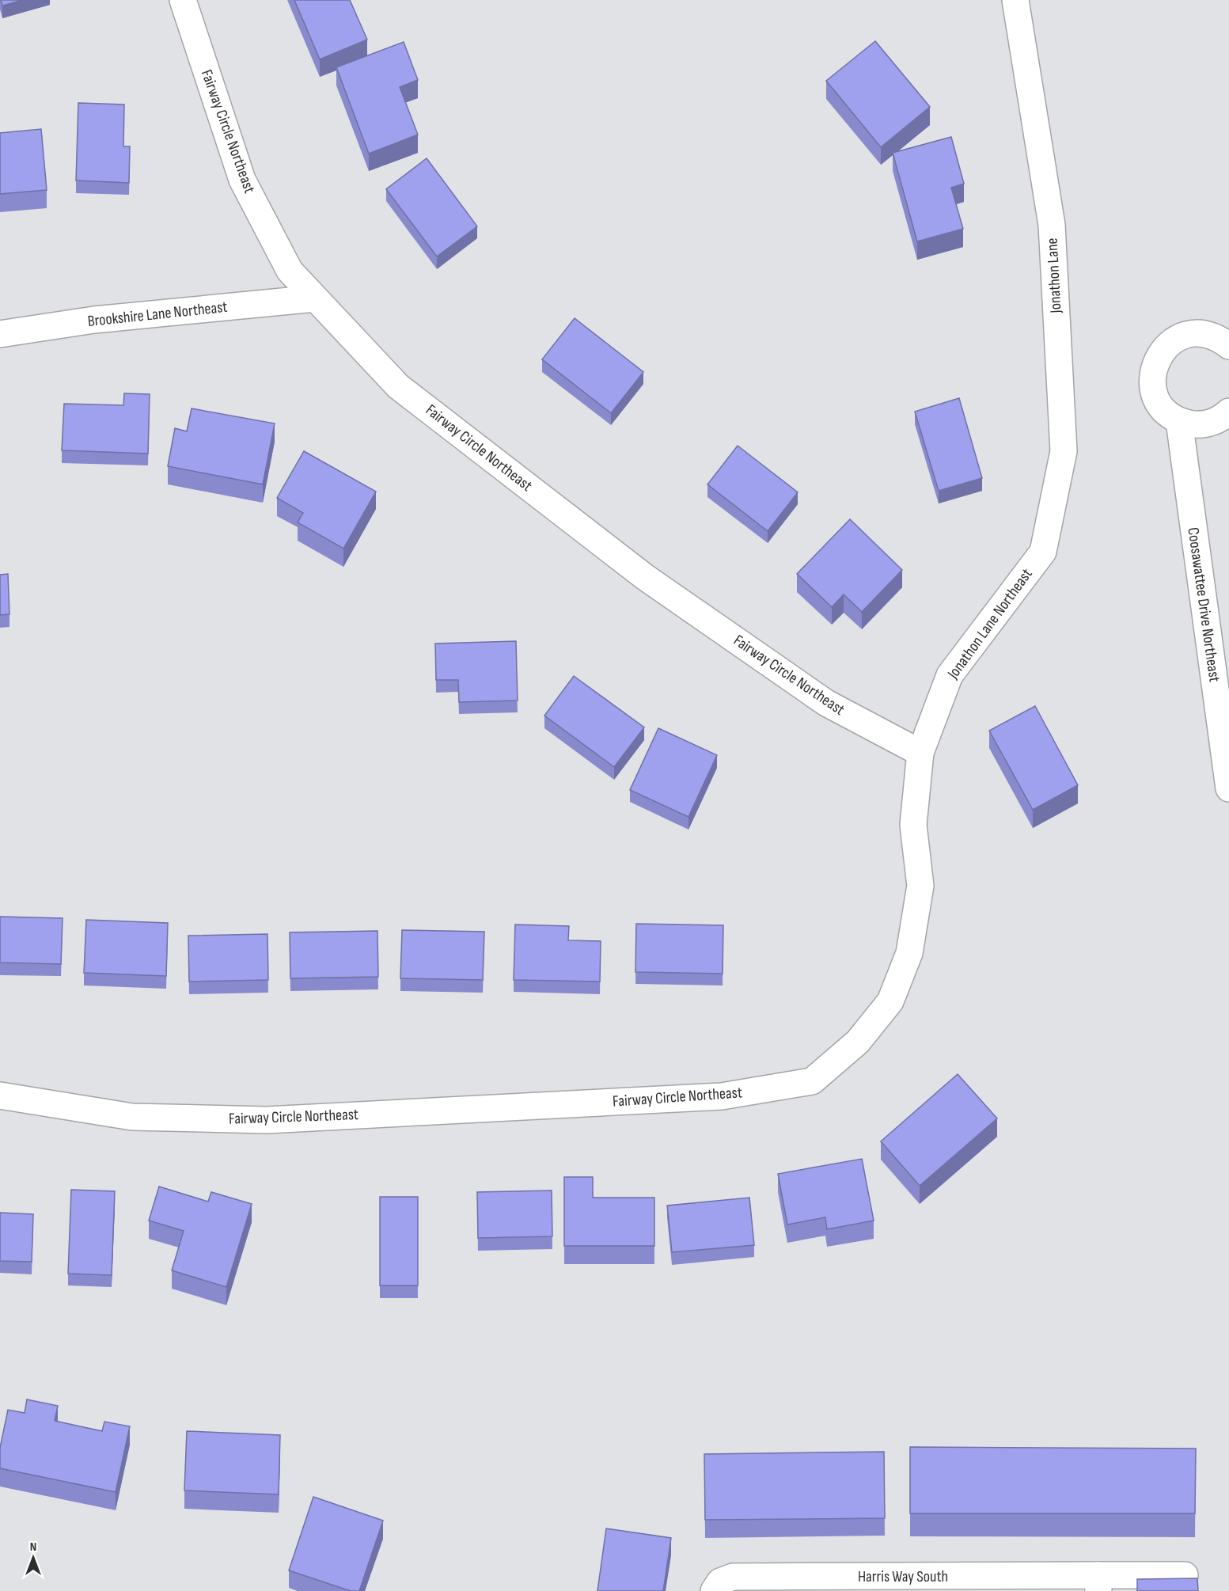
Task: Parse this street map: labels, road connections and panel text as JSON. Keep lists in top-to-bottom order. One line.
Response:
{"streets":{"street":["Fairway Circle Northeast","Jonathon Lane","Brookshire Lane Northeast","Coosawattee Drive Northeast","Jonathon Lane Northeast","Harris Way South"]},"crossings":[["Fairway Circle Northeast","Brookshire Lane Northeast"],["Fairway Circle Northeast","Jonathon Lane Northeast"],["Jonathon Lane","Jonathon Lane Northeast"]],"north":"top"}
